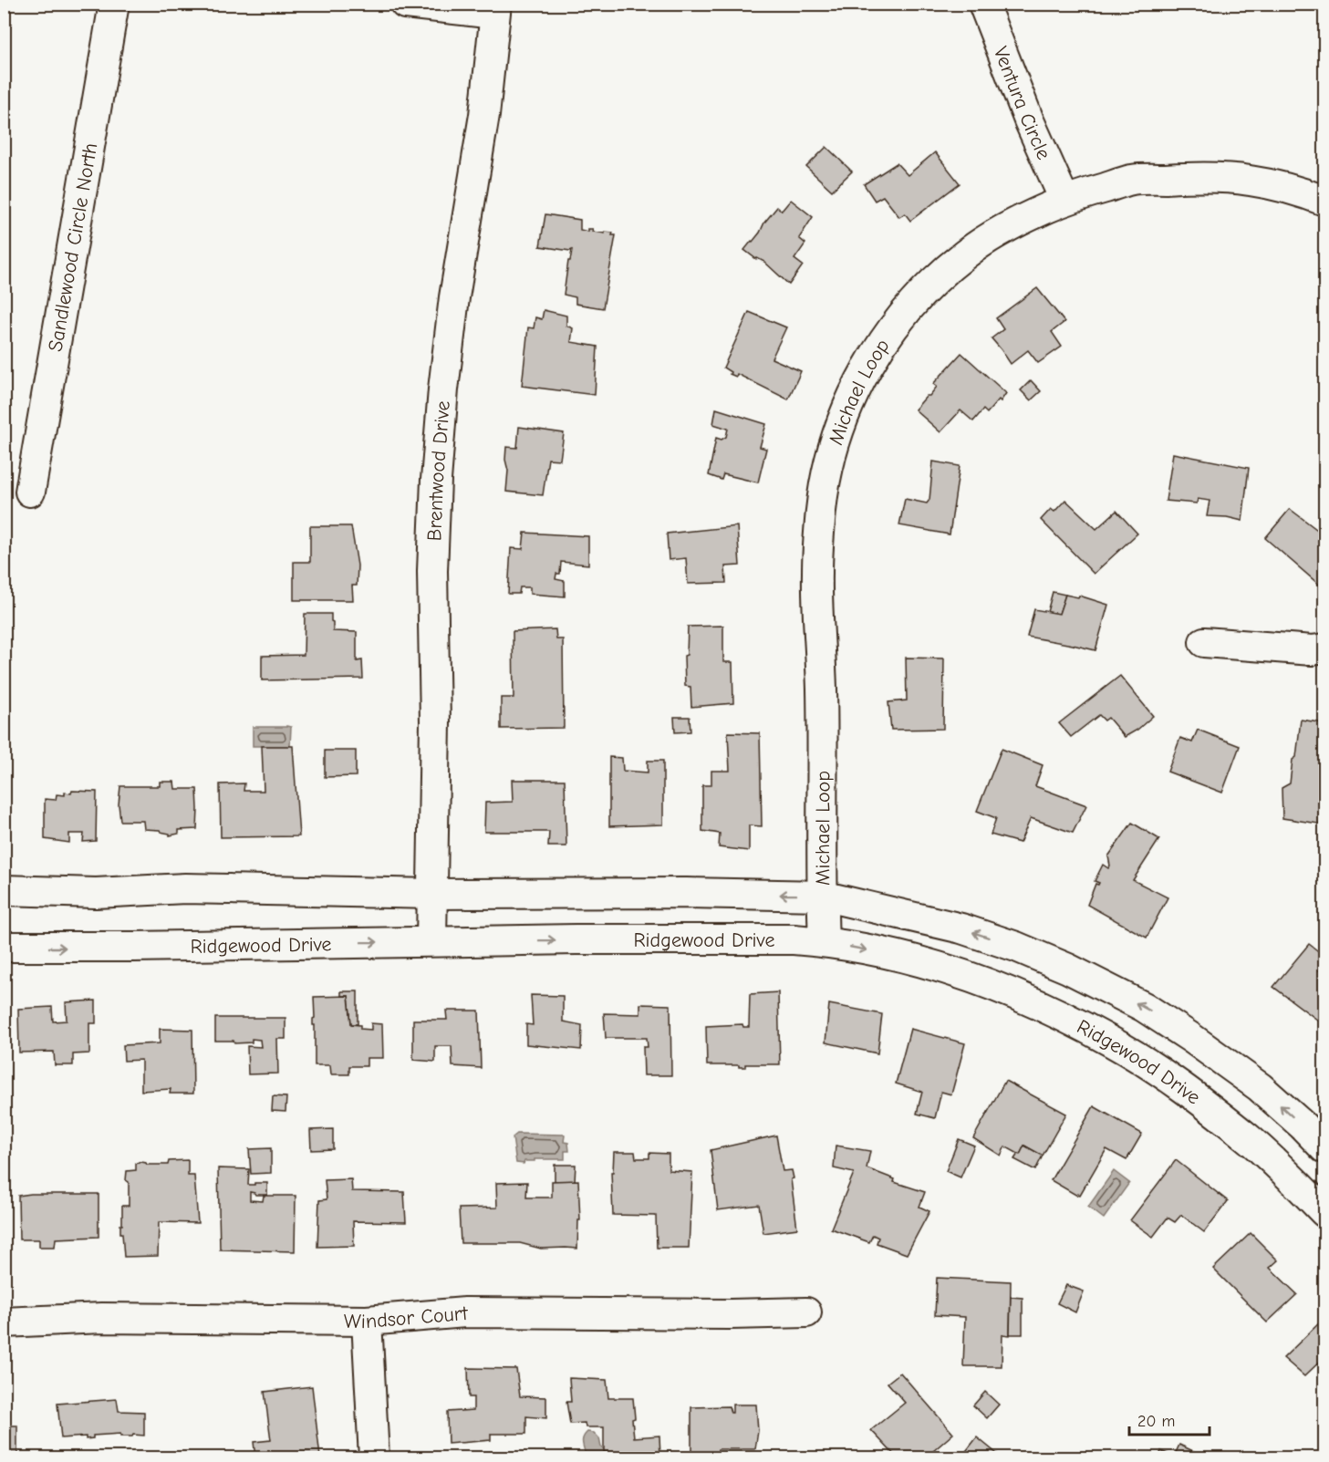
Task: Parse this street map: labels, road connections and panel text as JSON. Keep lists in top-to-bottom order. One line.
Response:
{"streets":{"street":["Ventura Circle","Sandlewood Circle North","Michael Loop","Brentwood Drive","Ridgewood Drive","Windsor Court"]},"crossings":[["Ventura Circle","Michael Loop"],["Michael Loop","Ridgewood Drive"],["Brentwood Drive","Ridgewood Drive"]],"scale_bar":"20 m"}
